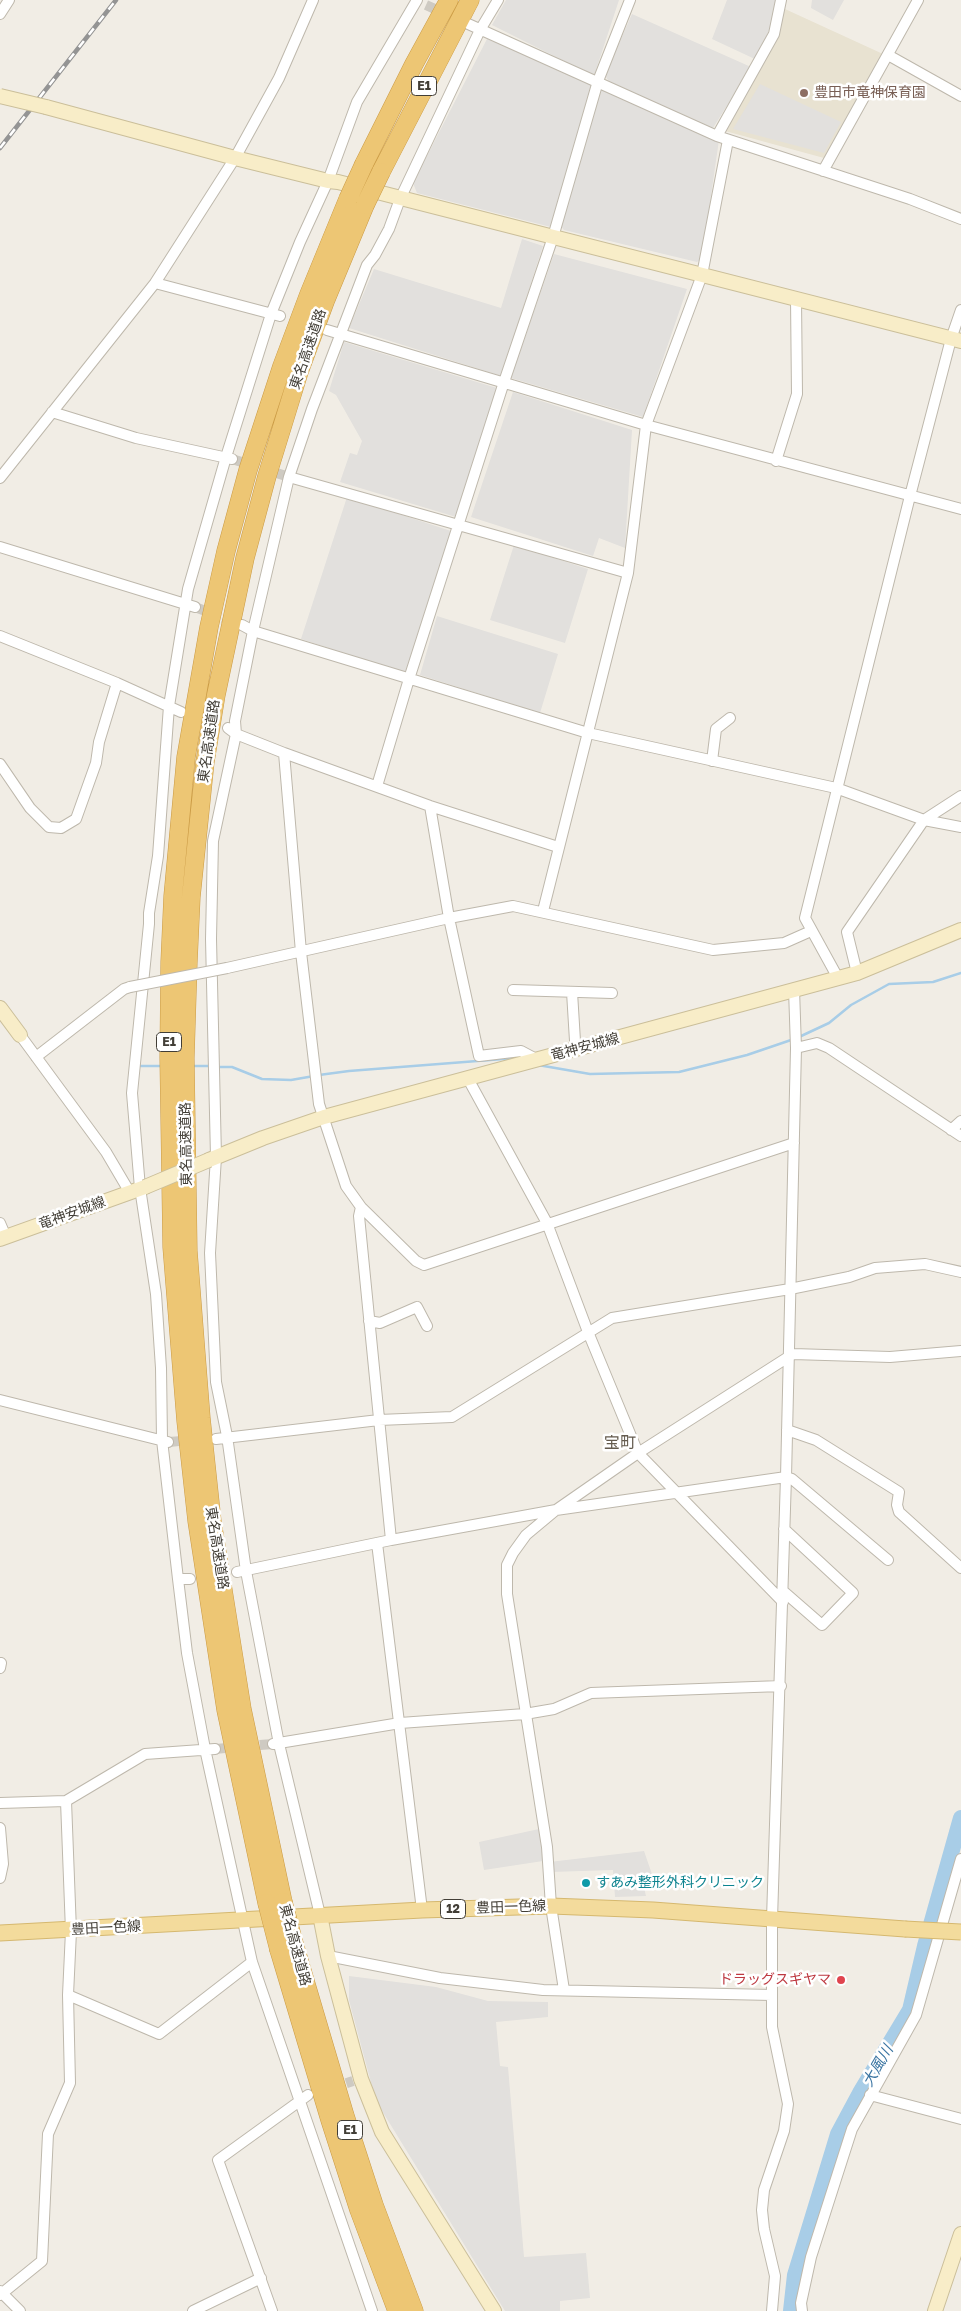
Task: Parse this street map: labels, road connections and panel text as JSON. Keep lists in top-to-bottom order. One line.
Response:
{"streets":{"highway":["E1","東名高速道路"],"main road":["豊田一色線","12"],"street":["竜神安城線"]},"districts":["宝町"],"water":["大風川"],"places":["豊田市竜神保育園","すあみ整形外科クリニック","ドラッグスギヤマ"]}
